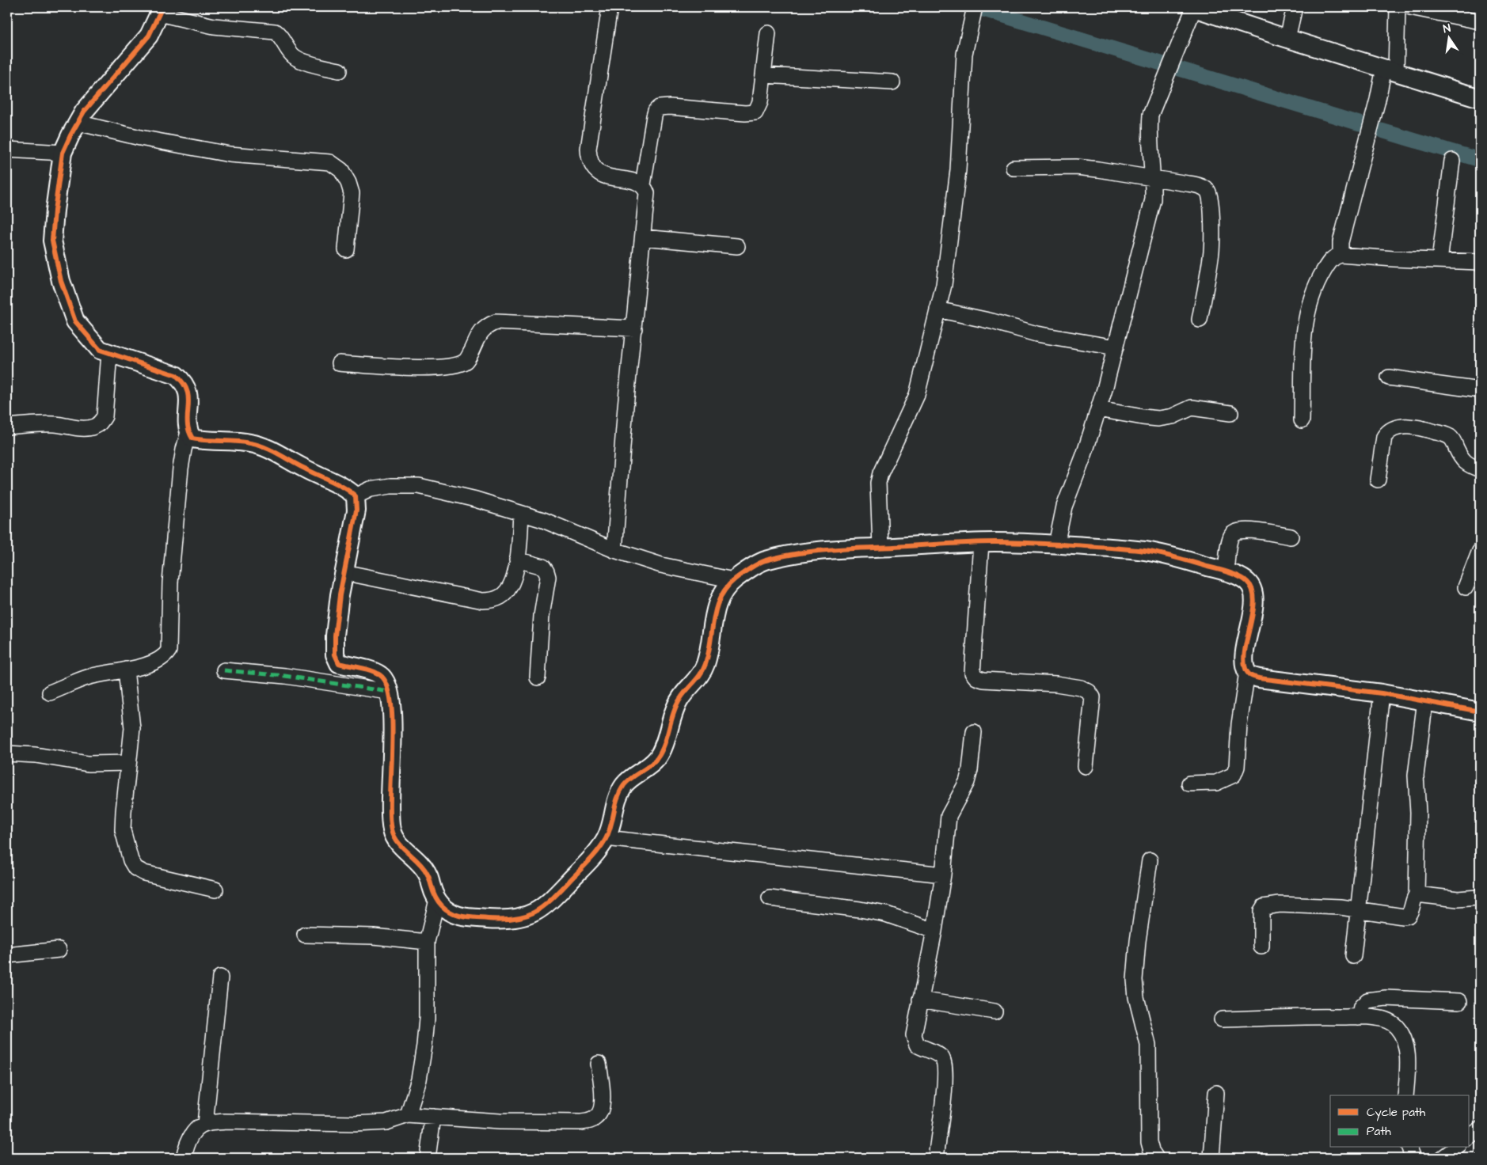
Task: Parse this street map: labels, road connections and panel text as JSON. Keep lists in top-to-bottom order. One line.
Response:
{"legend":["Cycle path","Path"],"north":"top"}
